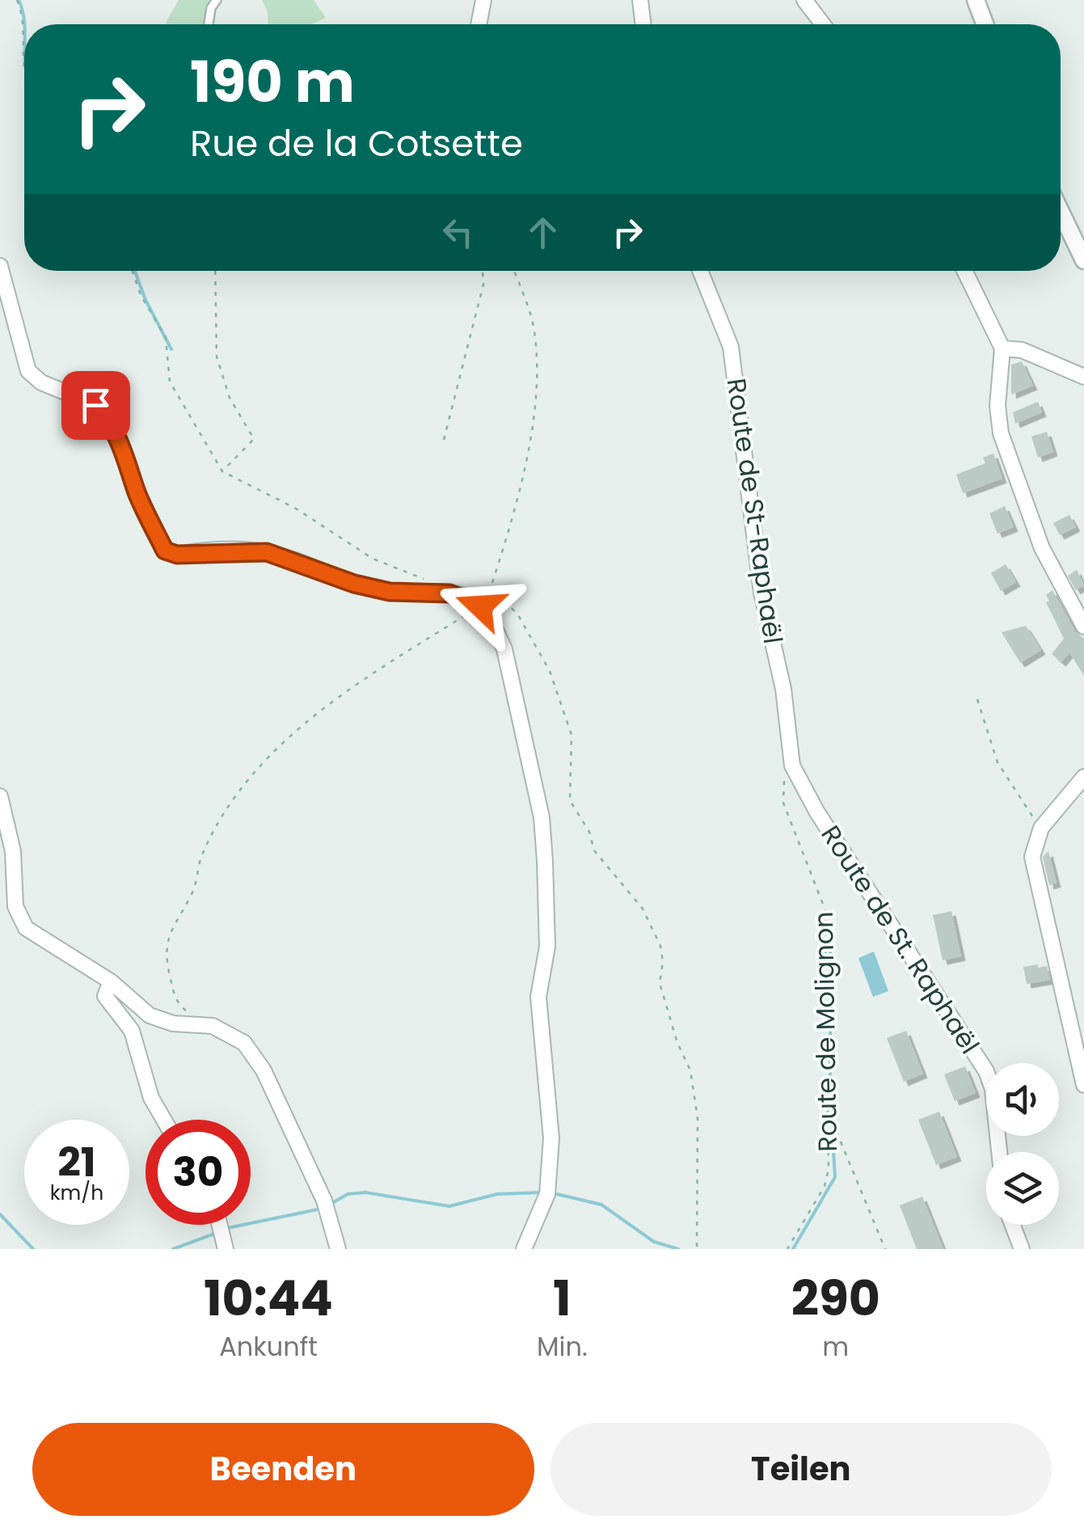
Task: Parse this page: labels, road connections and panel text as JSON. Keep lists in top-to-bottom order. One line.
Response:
{"streets":{"street":["Route de St-Raphaël","Route de St. Raphaël"],"path":["Route de Molignon"]},"crossings":[["Route de St-Raphaël","Route de St. Raphaël"],["Route de St-Raphaël","Route de Molignon"],["Route de St. Raphaël","Route de Molignon"]],"page":{"turn":["190 m","Rue de la Cotsette"],"speed":"21 km/h","limit":"30","eta":["10:44","Ankunft","1","Min.","290","m"],"buttons":["Beenden","Teilen"]}}
